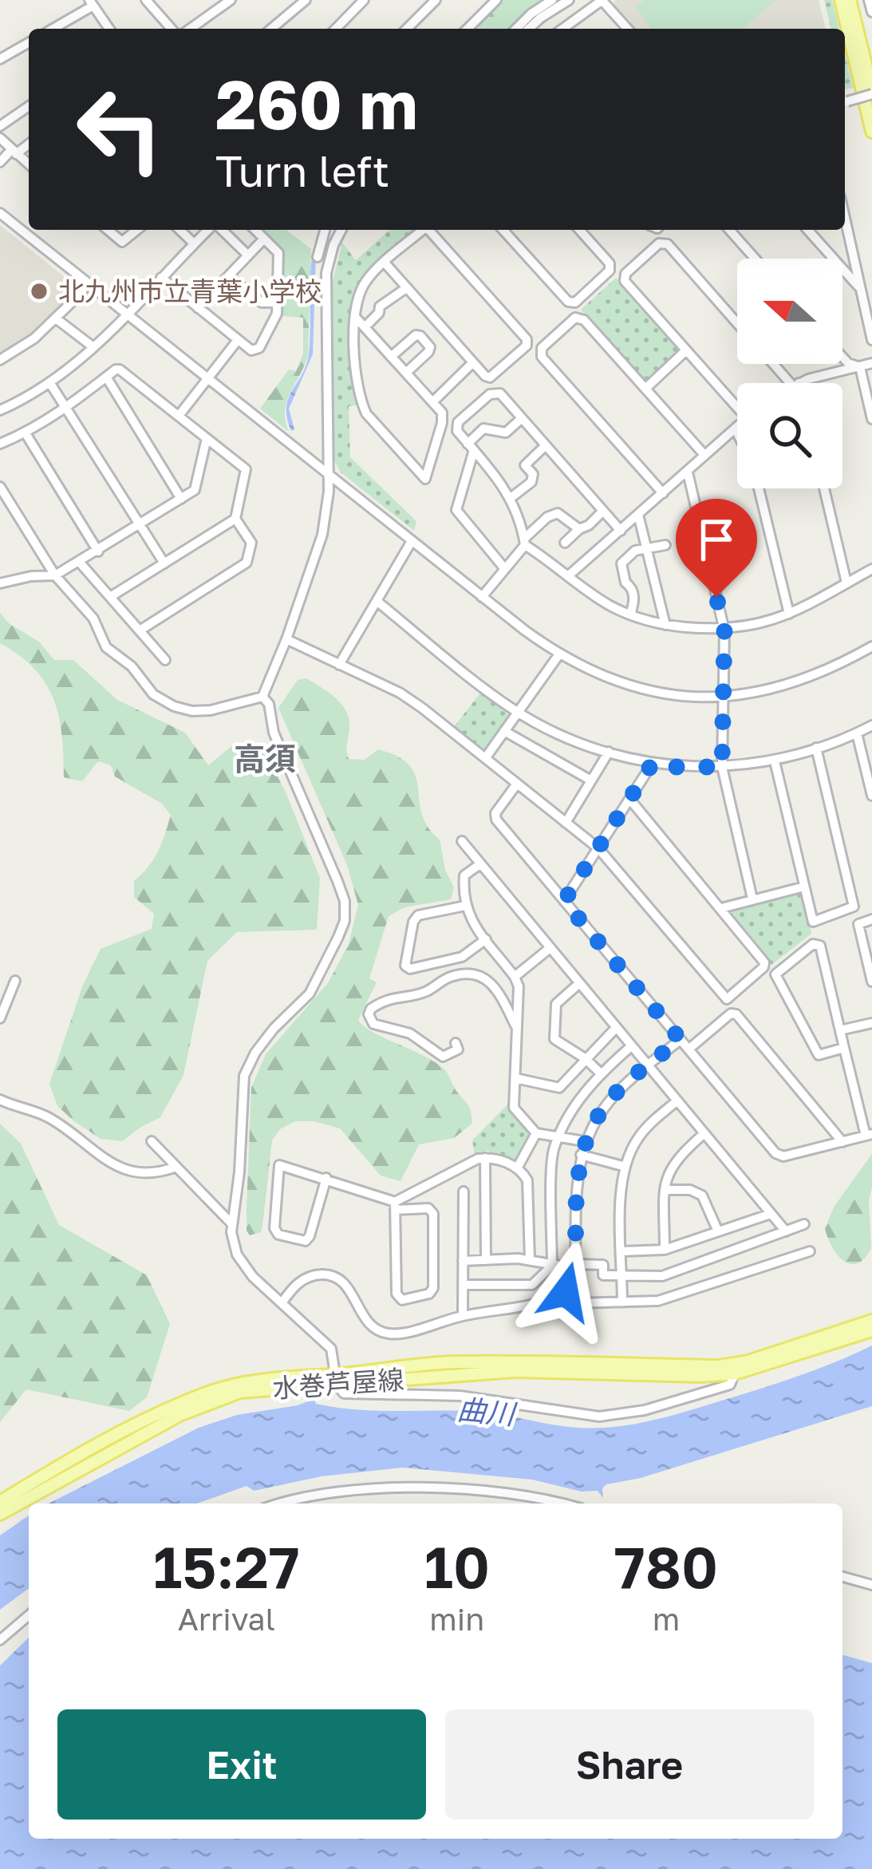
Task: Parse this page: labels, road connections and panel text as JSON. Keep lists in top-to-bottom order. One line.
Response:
{"streets":{"main road":["水巻芦屋線"]},"districts":["高須"],"water":["曲川"],"places":["北九州市立青葉小学校"],"north":"left","page":{"turn":["260 m","Turn left"],"eta":["15:27","Arrival","10","min","780","m"],"buttons":["Exit","Share"]}}
